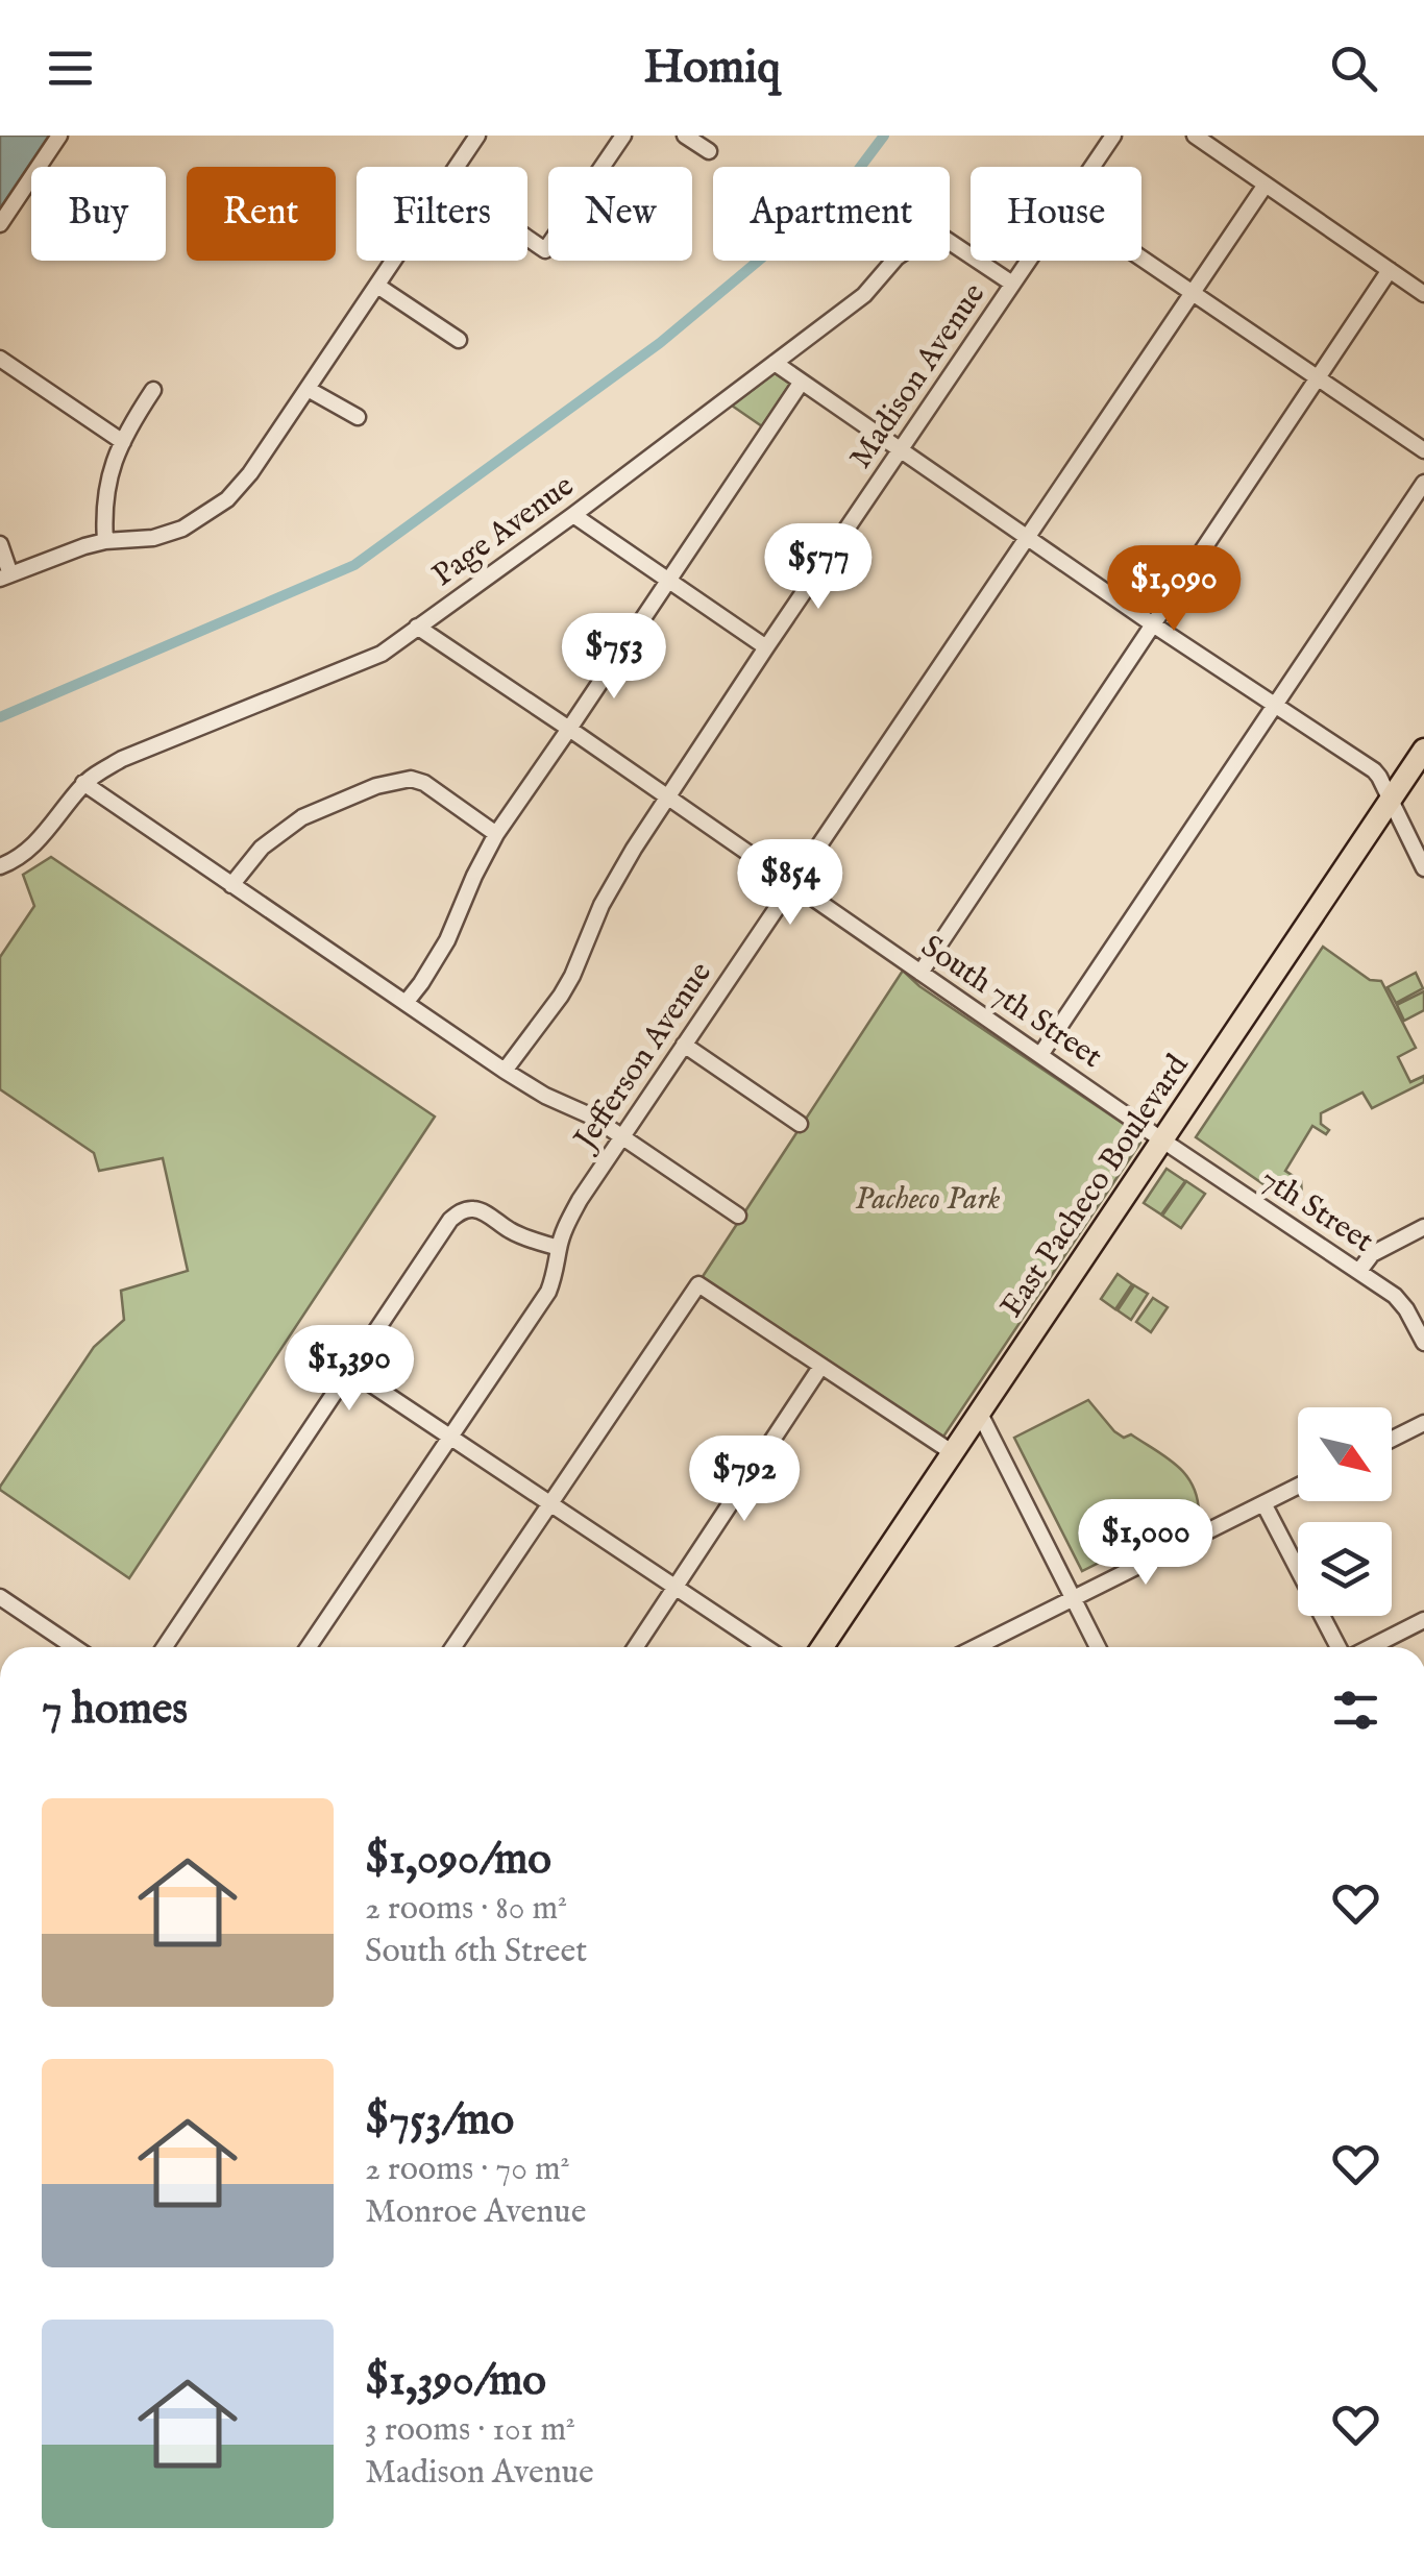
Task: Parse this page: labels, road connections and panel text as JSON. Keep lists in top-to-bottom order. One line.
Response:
{"streets":{"highway":["East Pacheco Boulevard"],"street":["Madison Avenue","Page Avenue","South 7th Street","Jefferson Avenue","7th Street"]},"crossings":[["Madison Avenue","Page Avenue"],["Madison Avenue","South 7th Street"],["Page Avenue","South 7th Street"],["South 7th Street","Jefferson Avenue"],["South 7th Street","East Pacheco Boulevard"],["South 7th Street","7th Street"],["East Pacheco Boulevard","7th Street"]],"parks":["Pacheco Park"],"north":"bottom right","page":{"header":"Homiq","chip":["Buy","Rent","Filters","New","Apartment","House"],"price":["$577","$1,090","$753","$854","$1,390","$792","$1,000"],"heading":"7 homes","list":[{"name":"$1,090/mo","note":"2 rooms · 80 m² · South 6th Street"},{"name":"$753/mo","note":"2 rooms · 70 m² · Monroe Avenue"},{"name":"$1,390/mo","note":"3 rooms · 101 m² · Madison Avenue"}]}}
